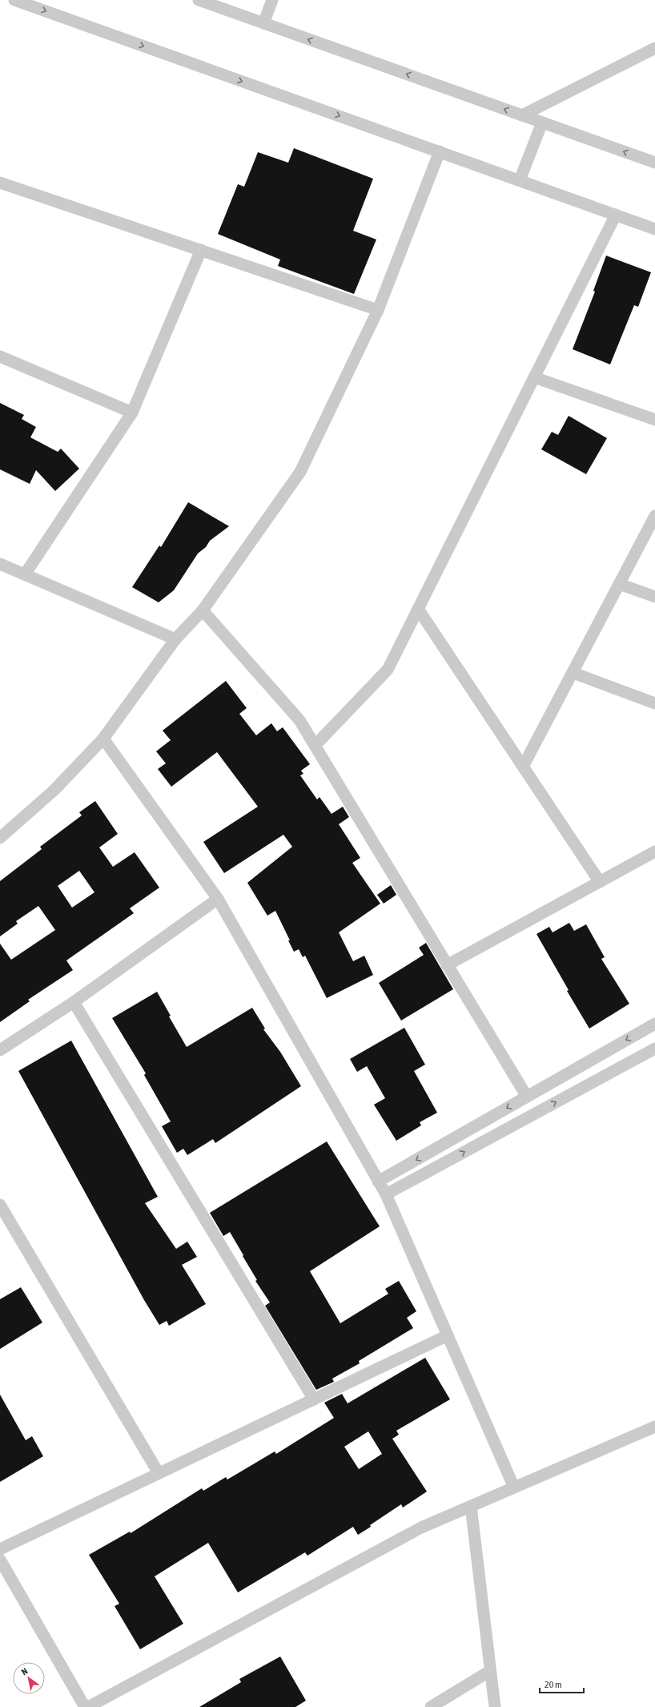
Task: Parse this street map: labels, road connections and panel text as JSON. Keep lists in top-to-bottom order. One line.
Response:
{"scale_bar":"20 m","north":"top left"}
